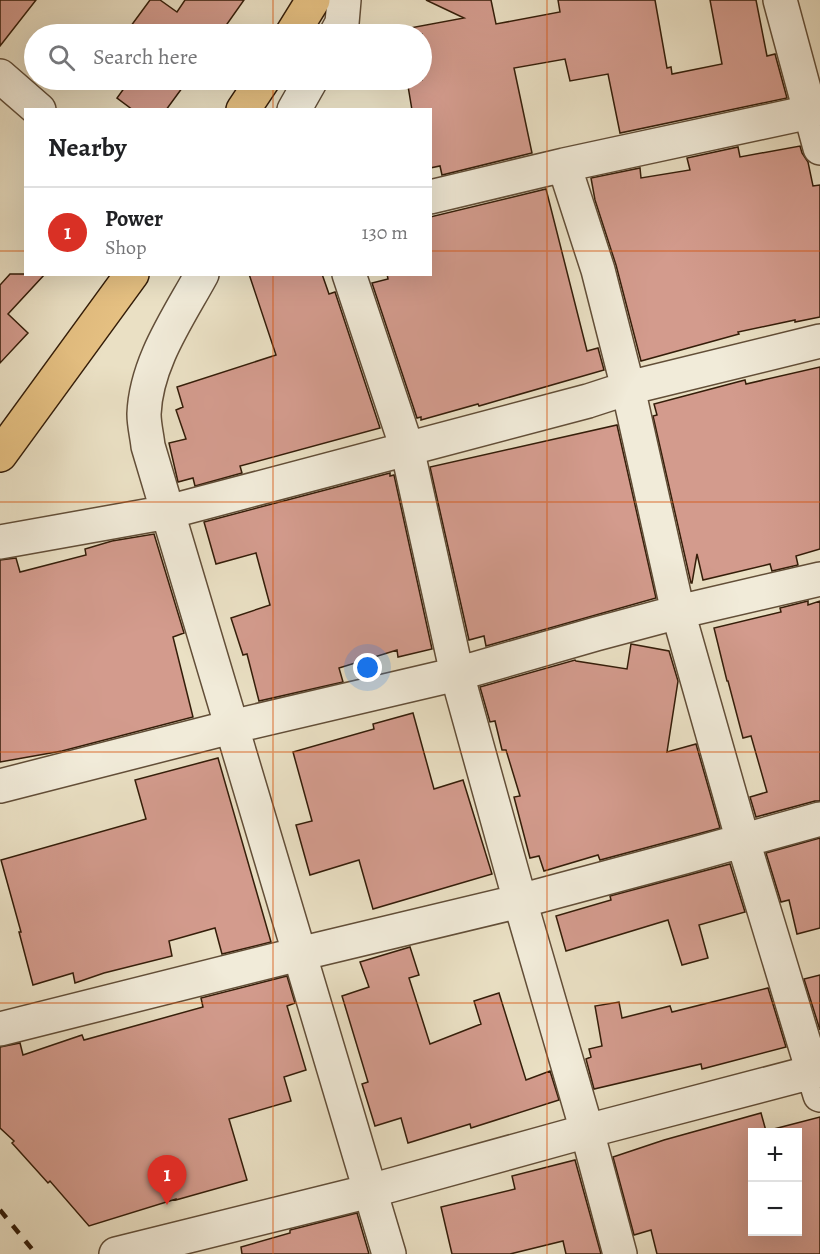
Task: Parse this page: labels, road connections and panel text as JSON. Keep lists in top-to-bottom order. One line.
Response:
{"page":{"search":"Search here","heading":"Nearby","list":[{"mark":"1","name":"Power","note":"Shop","value":"130 m"}],"map_buttons":["+","−"],"pins":"1"}}
